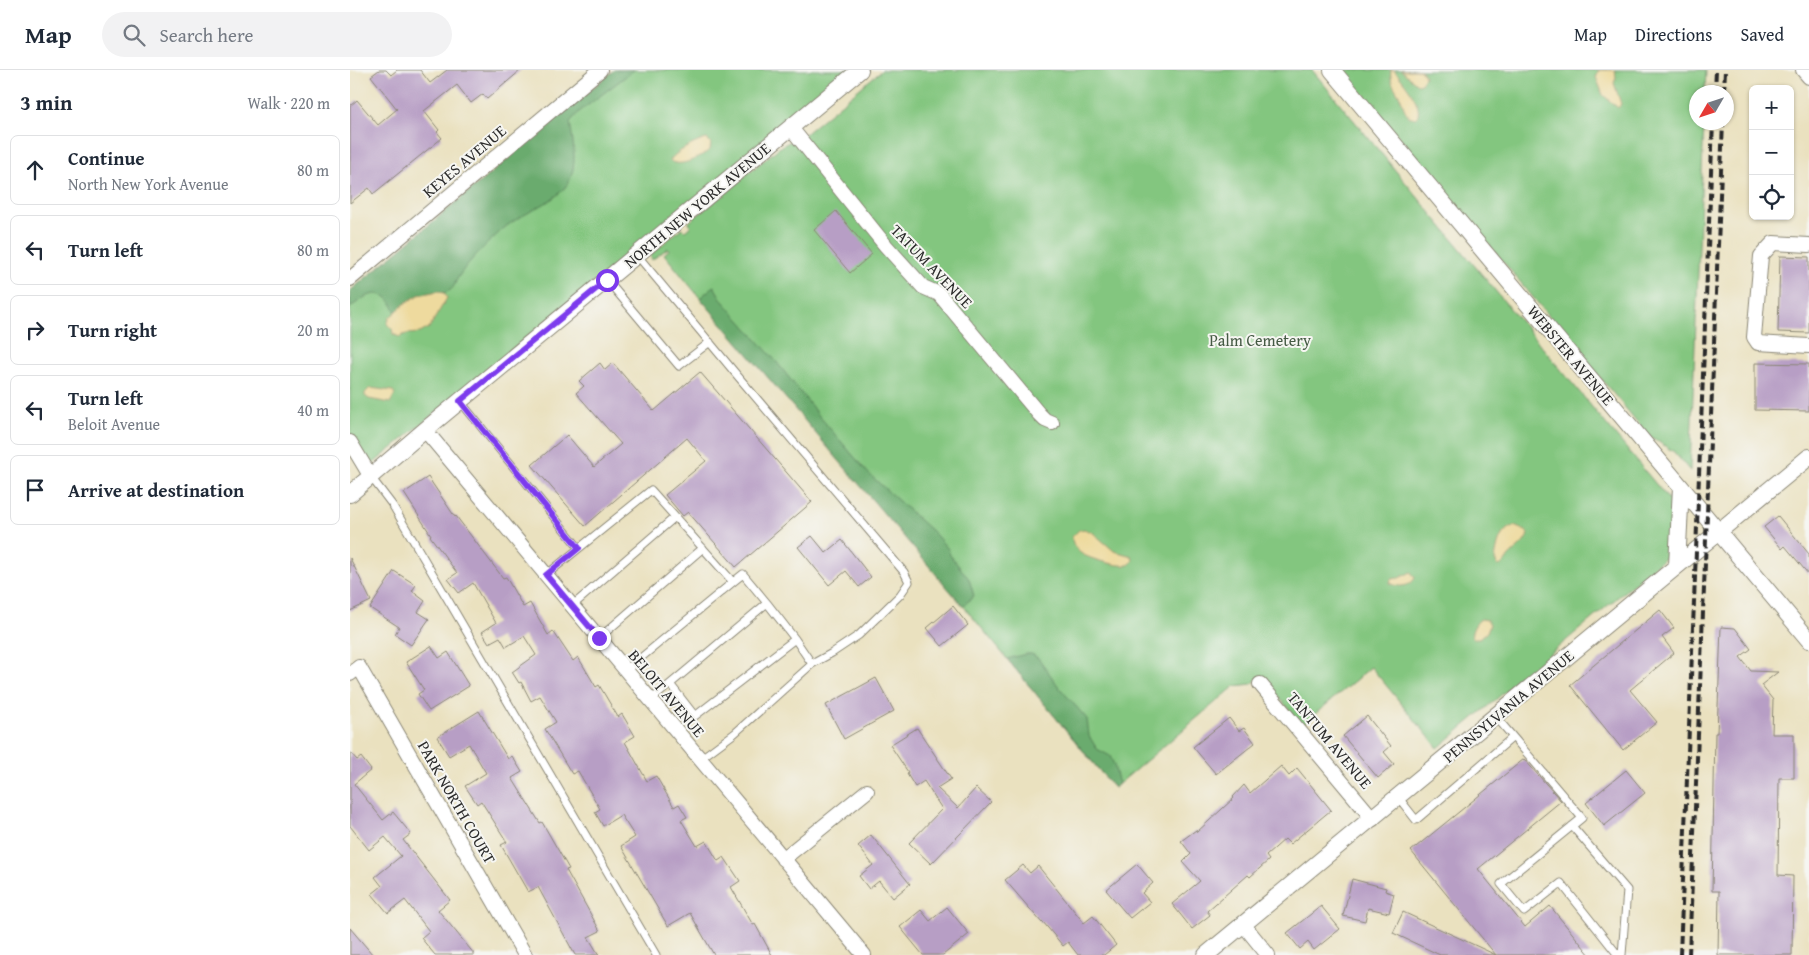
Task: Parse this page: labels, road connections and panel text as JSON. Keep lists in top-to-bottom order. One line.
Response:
{"streets":{"street":["KEYES AVENUE","NORTH NEW YORK AVENUE","TATUM AVENUE","WEBSTER AVENUE","BELOIT AVENUE","PENNSYLVANIA AVENUE","TANTUM AVENUE","PARK NORTH COURT"]},"crossings":[["NORTH NEW YORK AVENUE","TATUM AVENUE"],["NORTH NEW YORK AVENUE","BELOIT AVENUE"],["WEBSTER AVENUE","PENNSYLVANIA AVENUE"],["PENNSYLVANIA AVENUE","TANTUM AVENUE"]],"parks":["Palm Cemetery"],"north":"bottom left","page":{"header":"Map","search":"Search here","nav":["Map","Directions","Saved"],"heading":["3 min","Walk · 220 m"],"map_buttons":["+","−"],"list":[["Continue","North New York Avenue","80 m"],["Turn left","80 m"],["Turn right","20 m"],["Turn left","Beloit Avenue","40 m"],"Arrive at destination"]}}
